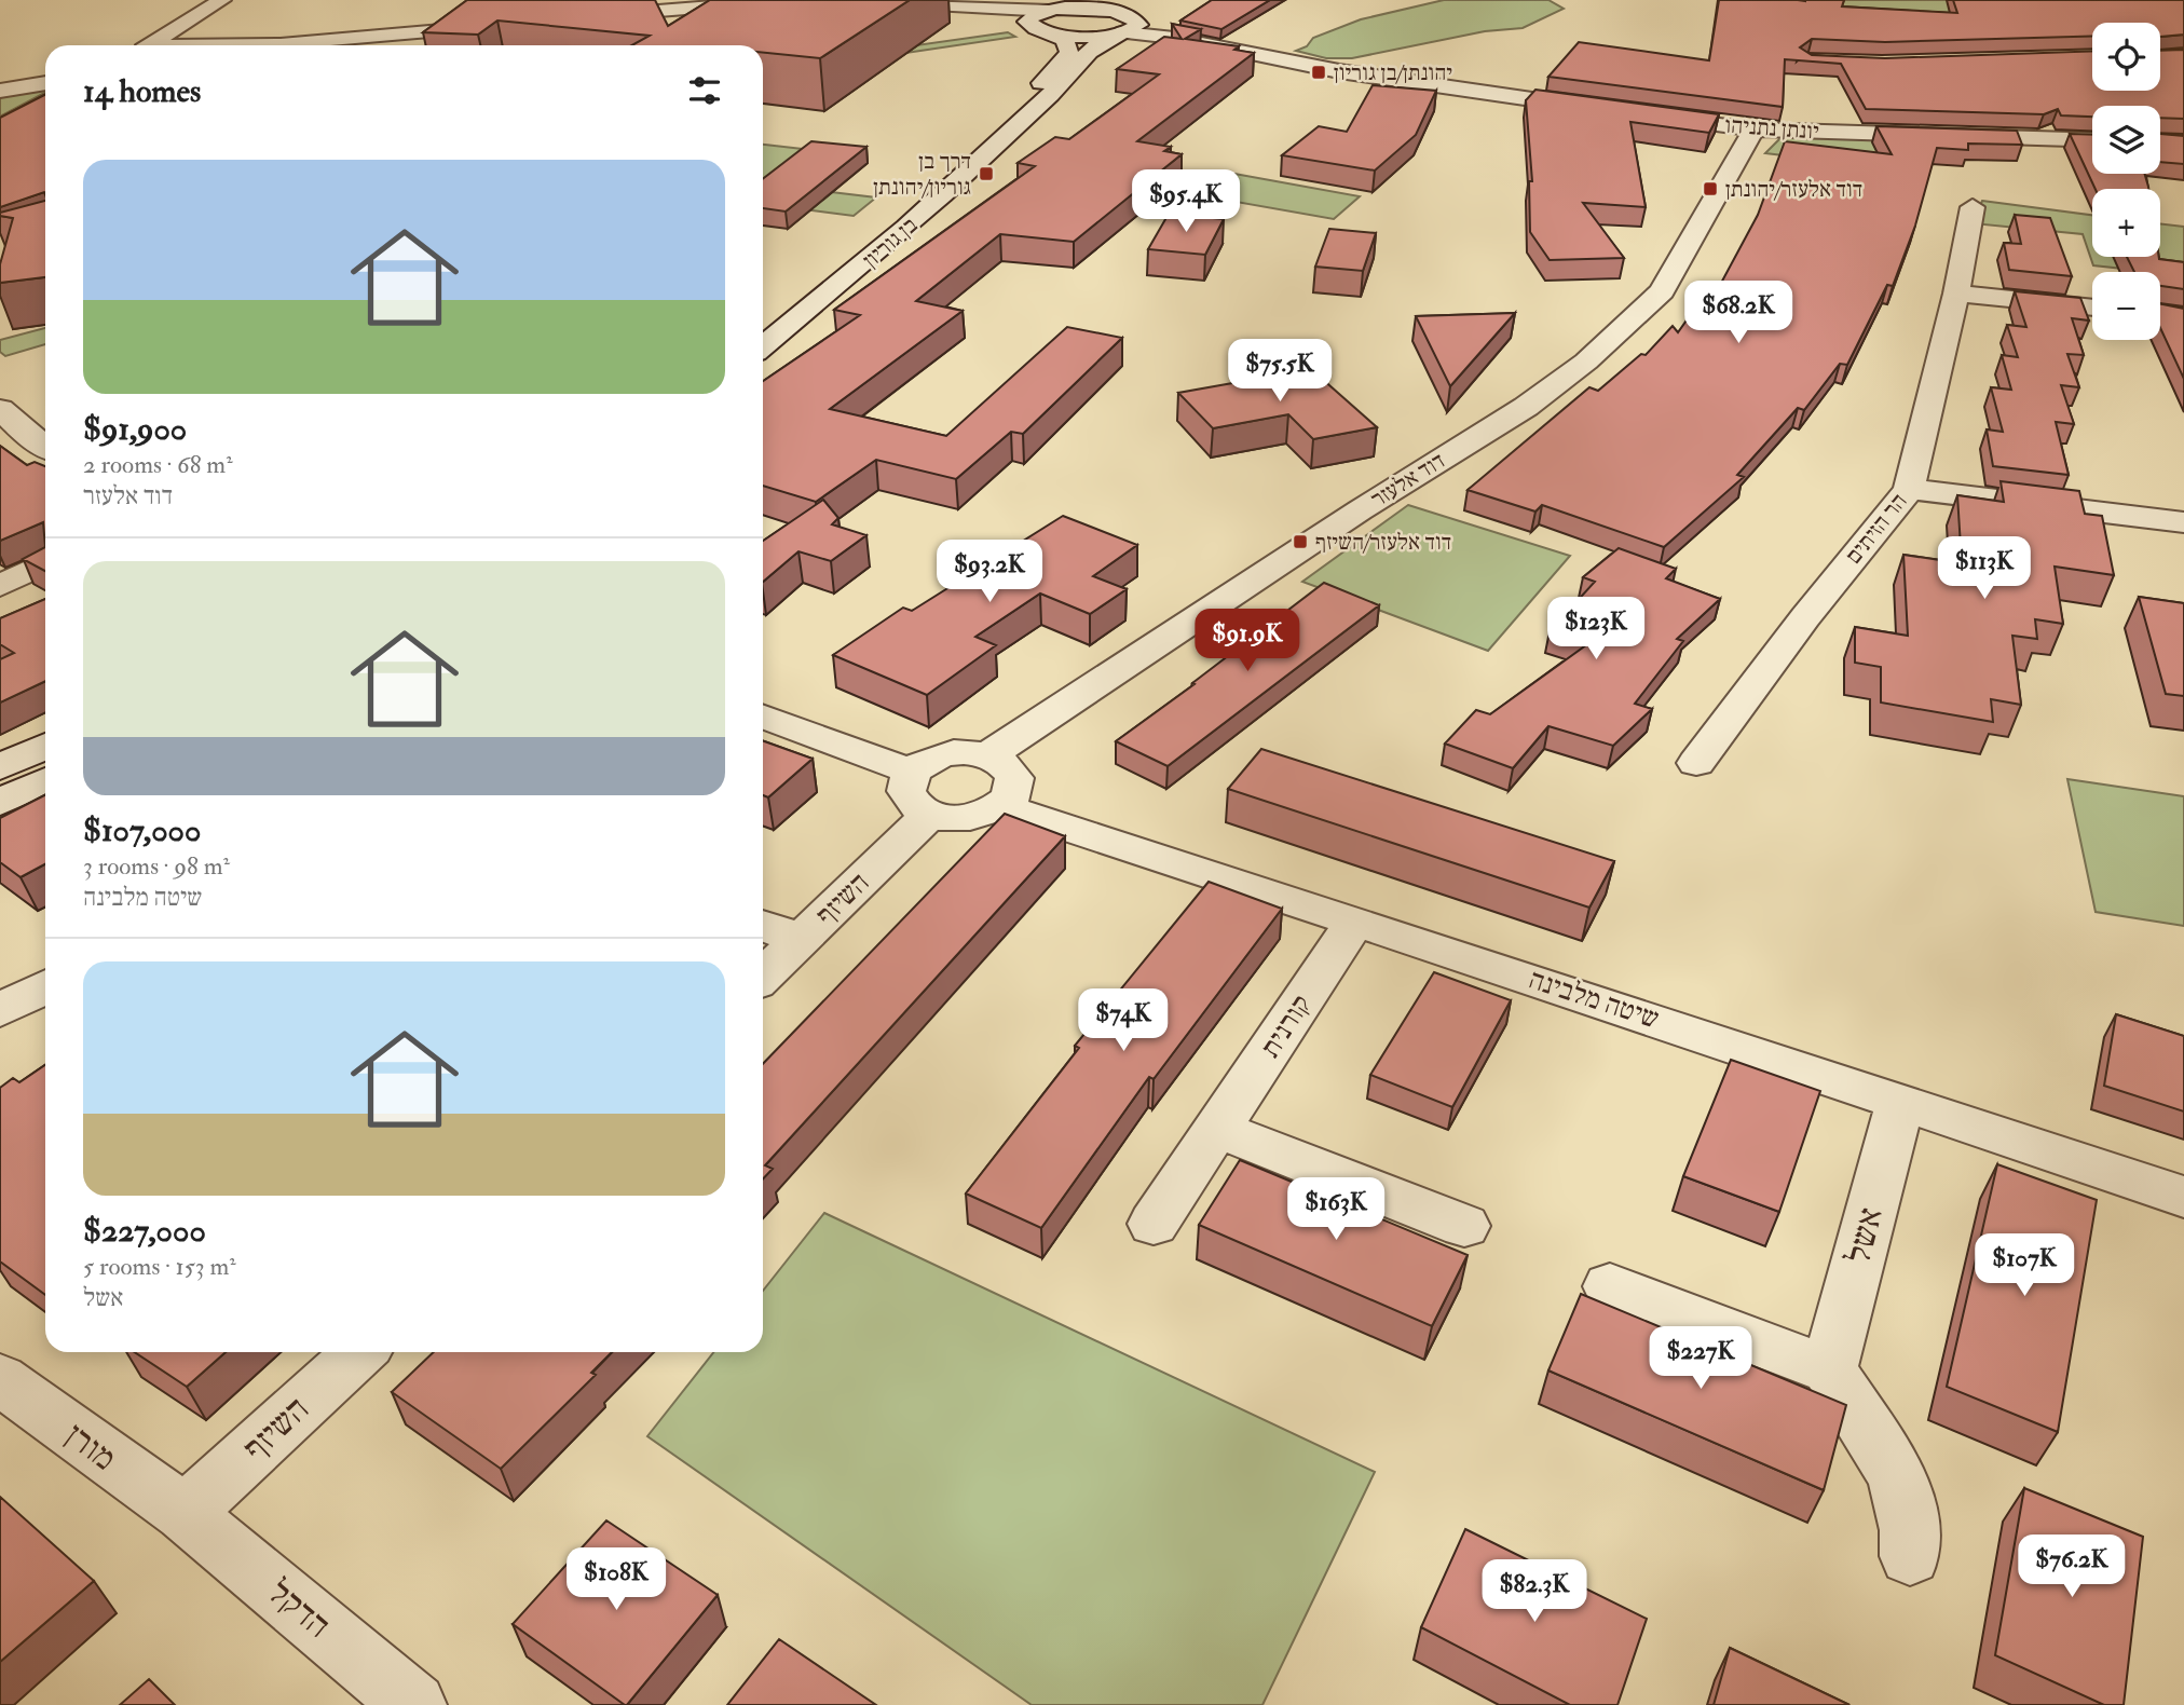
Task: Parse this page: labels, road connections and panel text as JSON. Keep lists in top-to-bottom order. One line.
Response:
{"streets":{"street":["יונתן נתניהו","בן גוריון","דוד אלעזר","הר הזיתים","השיזף","שיטה מלבינה","קורנית","אשל","מורן","הדקל"]},"crossings":[["יונתן נתניהו","דוד אלעזר"],["דוד אלעזר","השיזף"],["דוד אלעזר","שיטה מלבינה"],["השיזף","שיטה מלבינה"],["השיזף","מורן"],["השיזף","הדקל"],["שיטה מלבינה","קורנית"],["שיטה מלבינה","אשל"],["מורן","הדקל"]],"places":{"transit":["יהונתן/בן גוריון","דרך בן גוריון/יהונתן","דוד אלעזר/יהונתן","דוד אלעזר/השיזף"]},"page":{"map_buttons":["+","−"],"heading":"14 homes","list":[{"name":"$91,900","note":"2 rooms · 68 m² · דוד אלעזר"},{"name":"$107,000","note":"3 rooms · 98 m² · שיטה מלבינה"},{"name":"$227,000","note":"5 rooms · 153 m² · אשל"}],"price":["$95.4K","$68.2K","$75.5K","$113K","$93.2K","$123K","$91.9K","$74K","$163K","$107K","$227K","$76.2K","$108K","$82.3K"]}}
